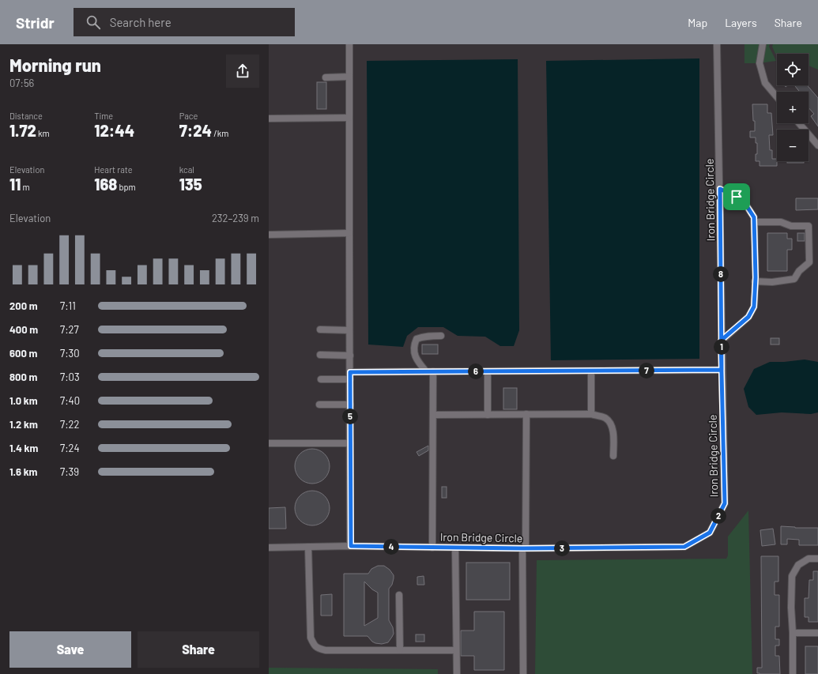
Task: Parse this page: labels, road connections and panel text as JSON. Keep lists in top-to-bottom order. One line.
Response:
{"streets":{"street":["Iron Bridge Circle"]},"page":{"header":"Stridr","search":"Search here","nav":["Map","Layers","Share"],"heading":["Morning run","07:56"],"map_buttons":["+","−"],"stats":[["Distance","1.72 km"],["Time","12:44"],["Pace","7:24 /km"],["Elevation","11 m"],["Heart rate","168 bpm"],["kcal","135"]],"chart":["Elevation","232–239 m"],"pins":["8","1","7","6","5","2","4","3"],"list":[{"name":"200 m","note":"7:11"},{"name":"400 m","note":"7:27"},{"name":"600 m","note":"7:30"},{"name":"800 m","note":"7:03"},{"name":"1.0 km","note":"7:40"},{"name":"1.2 km","note":"7:22"},{"name":"1.4 km","note":"7:24"},{"name":"1.6 km","note":"7:39"}],"buttons":["Save","Share"]}}
